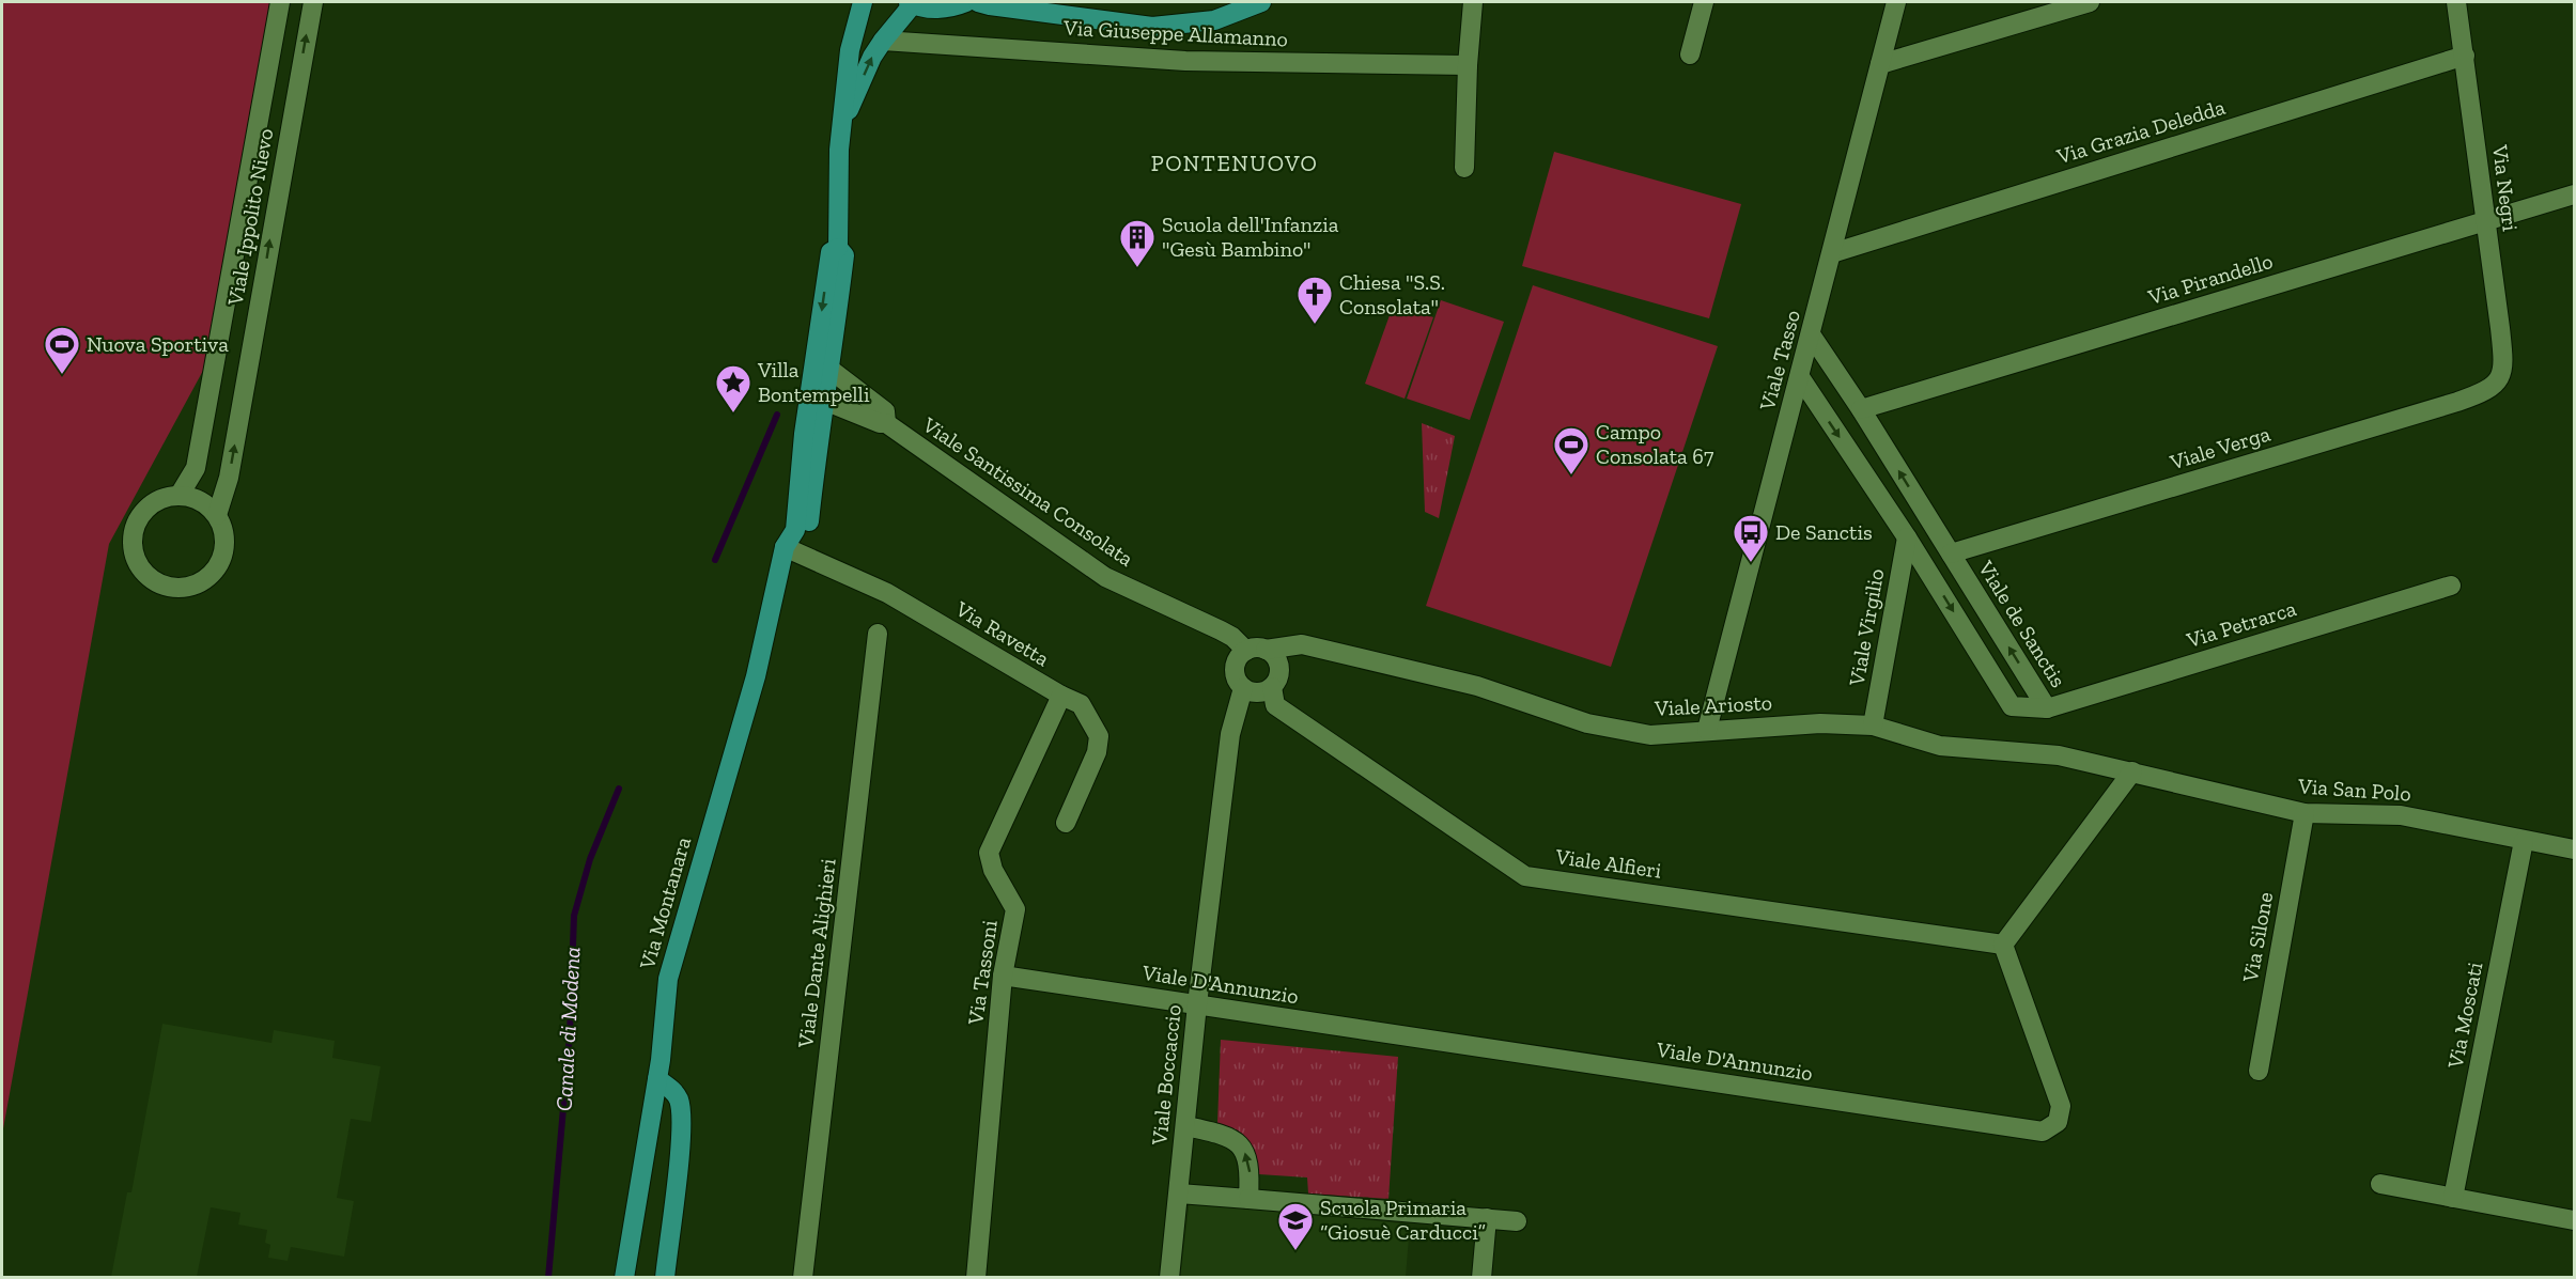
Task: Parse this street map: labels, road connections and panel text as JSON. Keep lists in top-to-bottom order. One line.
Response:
{"streets":{"main road":["Via Montanara"],"street":["Via Giuseppe Allamanno","Via Grazia Deledda","Via Negri","Viale Ippolito Nievo","Via Pirandello","Viale Tasso","Viale Verga","Viale Santissima Consolata","Viale de Sanctis","Via Petrarca","Viale Virgilio","Via Ravetta","Viale Ariosto","Via San Polo","Viale Alfieri","Via Silone","Viale Dante Alighieri","Via Tassoni","Viale D'Annunzio","Via Moscati","Viale Boccaccio"]},"crossings":[["Via Grazia Deledda","Via Negri"],["Via Grazia Deledda","Viale Tasso"],["Via Negri","Via Pirandello"],["Via Negri","Viale Verga"],["Via Pirandello","Viale de Sanctis"],["Viale Tasso","Viale de Sanctis"],["Viale Tasso","Viale Ariosto"],["Viale Verga","Viale de Sanctis"],["Viale Santissima Consolata","Viale Ariosto"],["Viale Santissima Consolata","Viale Alfieri"],["Viale Santissima Consolata","Viale Boccaccio"],["Viale de Sanctis","Via Petrarca"],["Viale de Sanctis","Viale Virgilio"],["Viale Virgilio","Viale Ariosto"],["Via Ravetta","Via Montanara"],["Via Ravetta","Via Tassoni"],["Viale Ariosto","Via San Polo"],["Viale Ariosto","Viale Alfieri"],["Viale Ariosto","Viale Boccaccio"],["Via San Polo","Via Silone"],["Via San Polo","Via Moscati"],["Viale Alfieri","Viale D'Annunzio"],["Viale Alfieri","Viale Boccaccio"],["Via Tassoni","Viale D'Annunzio"],["Viale D'Annunzio","Viale Boccaccio"]],"districts":["PONTENUOVO"],"water":["Canale di Modena"],"places":{"building":["Scuola dell'Infanzia \"Gesù Bambino\""],"church":["Chiesa \"S.S. Consolata\""],"sports":["Nuova Sportiva","Campo Consolata 67"],"place":["Villa Bontempelli"],"bus stop":["De Sanctis"],"school or university":["Scuola Primaria “Giosuè Carducci”"]}}
